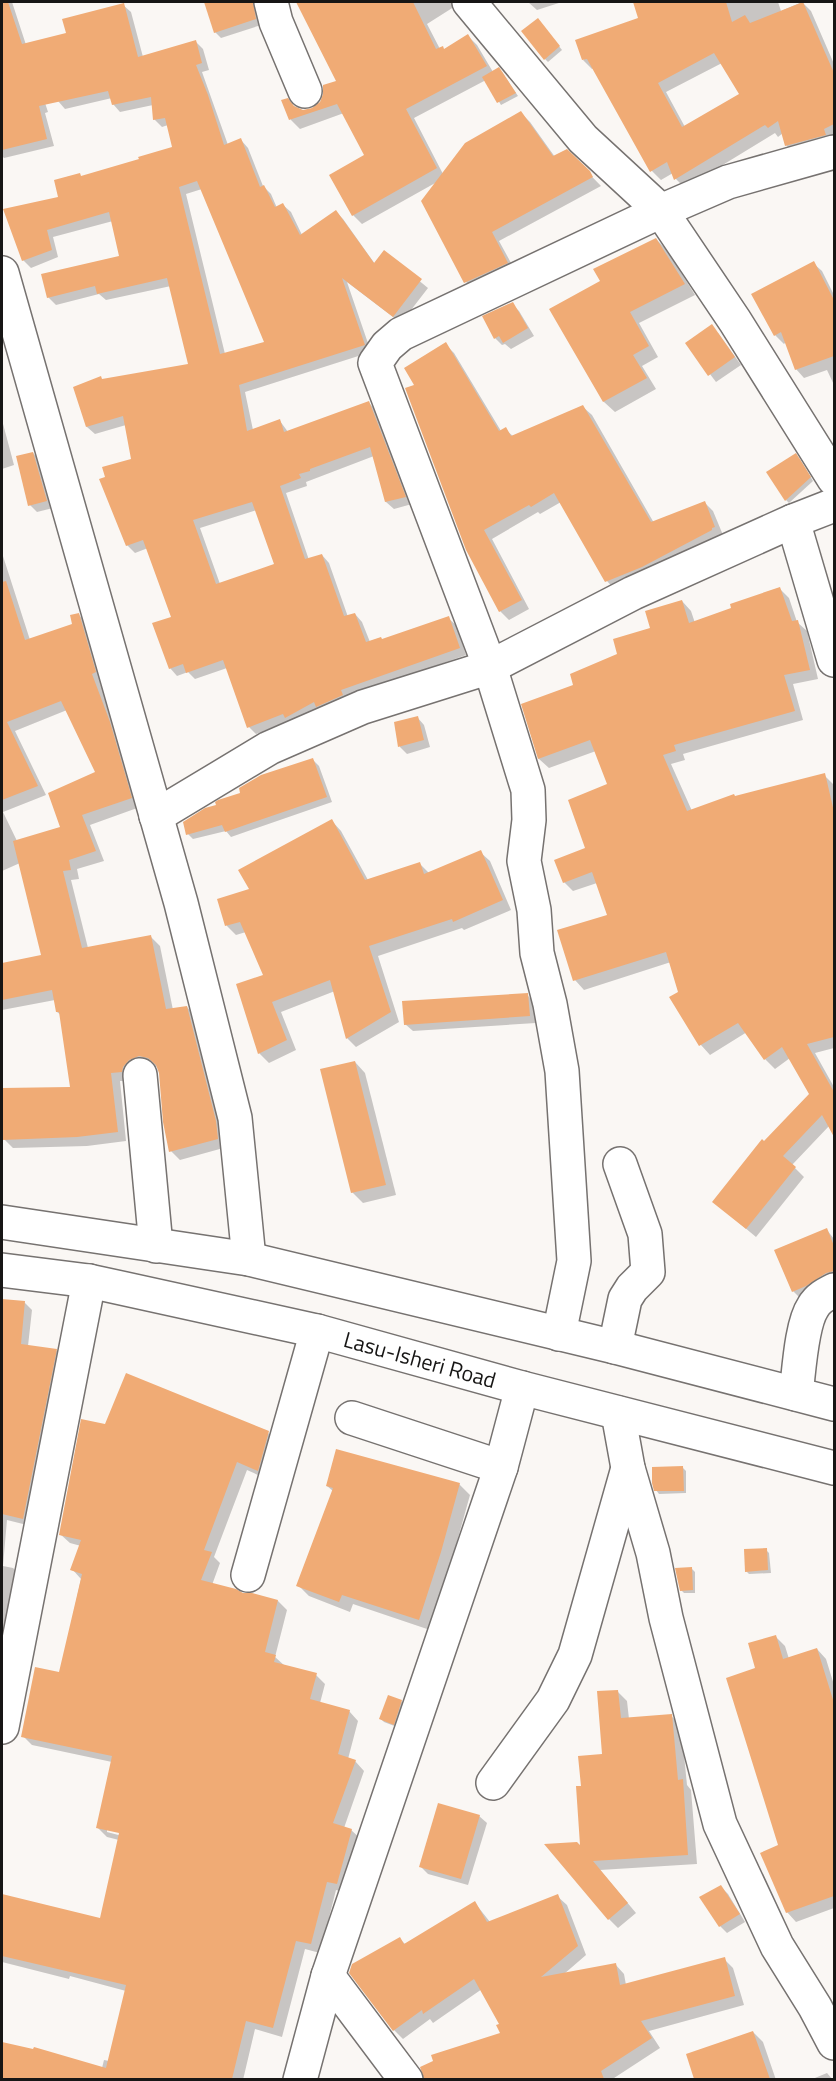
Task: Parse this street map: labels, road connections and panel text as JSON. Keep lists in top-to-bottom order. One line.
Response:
{"streets":{"street":["Lasu-Isheri Road"]}}
